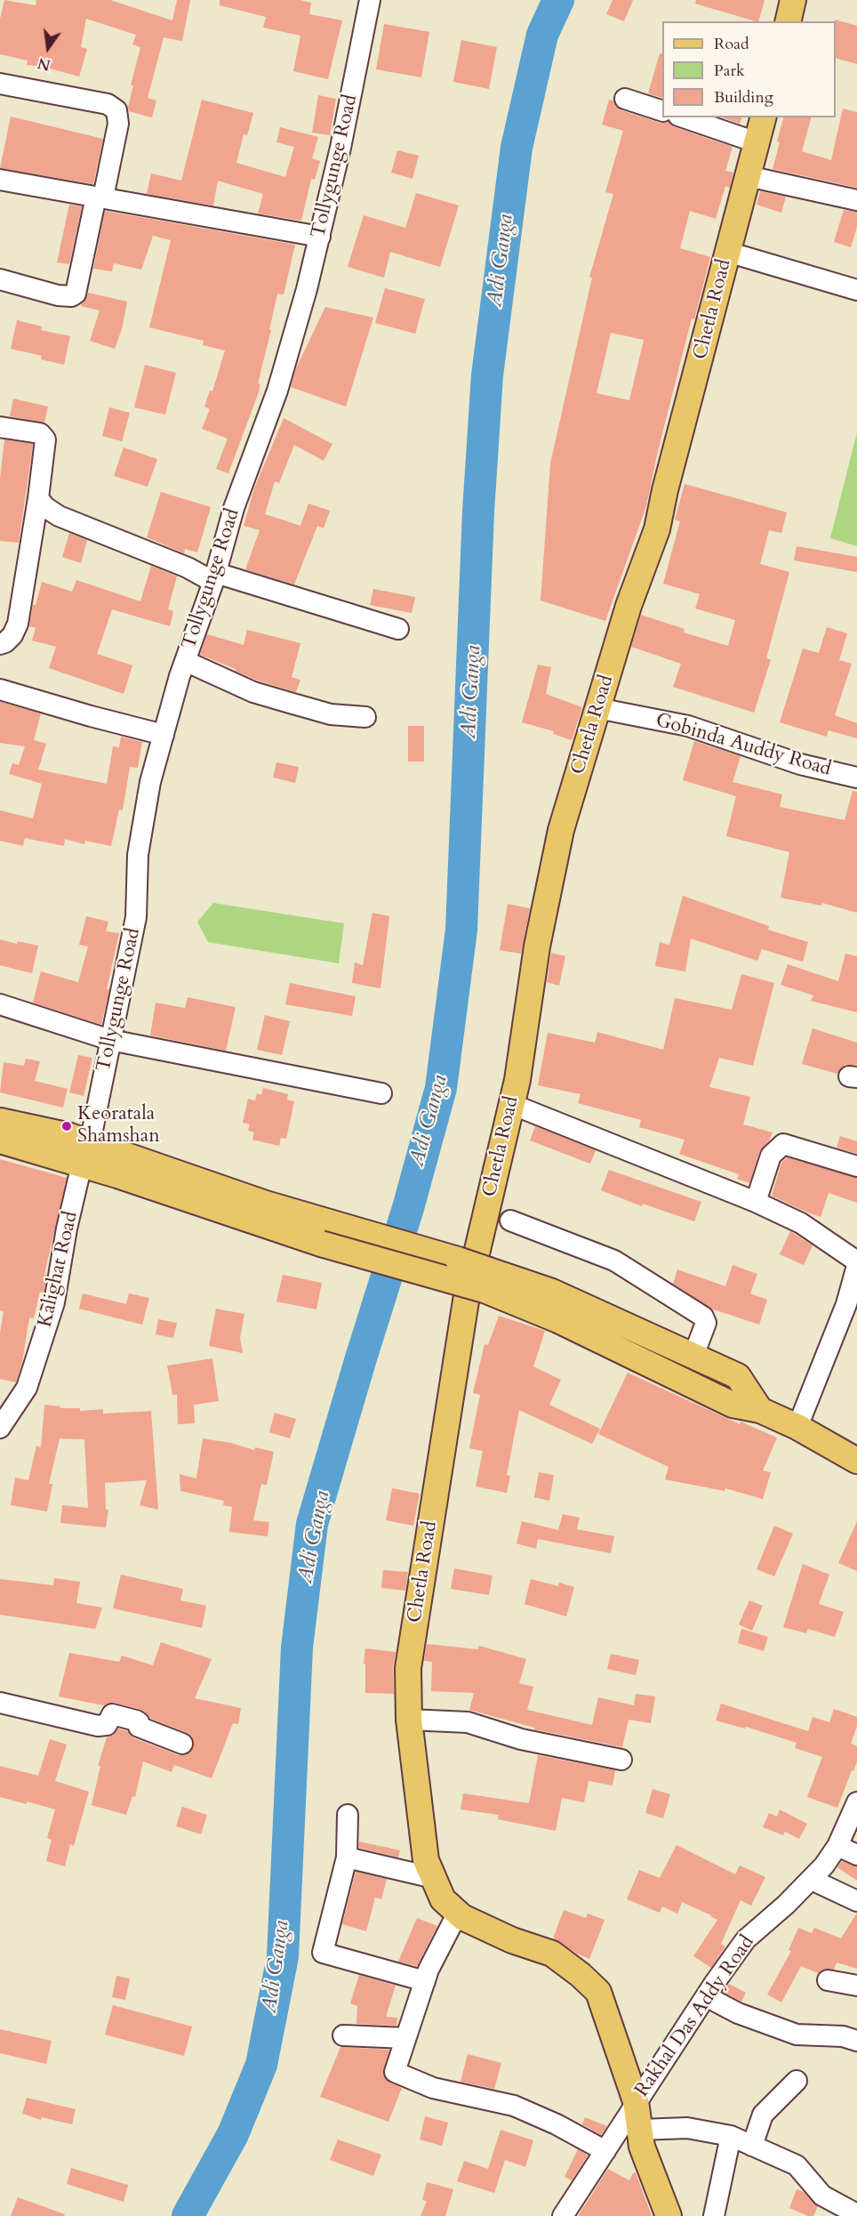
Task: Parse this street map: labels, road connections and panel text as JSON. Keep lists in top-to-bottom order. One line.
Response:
{"streets":{"main road":["Chetla Road"],"street":["Tollygunge Road","Gobinda Auddy Road","Kalighat Road","Rakhal Das Addy Road"]},"crossings":[["Tollygunge Road","Kalighat Road"],["Chetla Road","Gobinda Auddy Road"],["Chetla Road","Rakhal Das Addy Road"]],"water":["Adi Ganga"],"places":["Keoratala Shamshan"],"legend":["Road","Park","Building"],"north":"bottom"}
